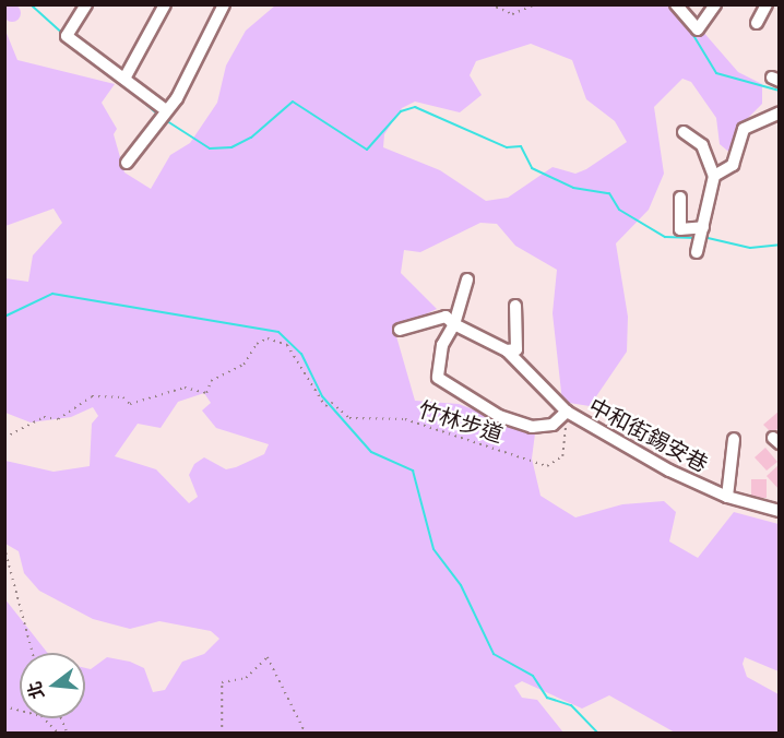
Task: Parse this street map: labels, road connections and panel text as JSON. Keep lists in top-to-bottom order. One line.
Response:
{"streets":{"street":["中和街錫安巷"],"path":["竹林步道"]},"crossings":[["竹林步道","中和街錫安巷"]],"north":"left"}
